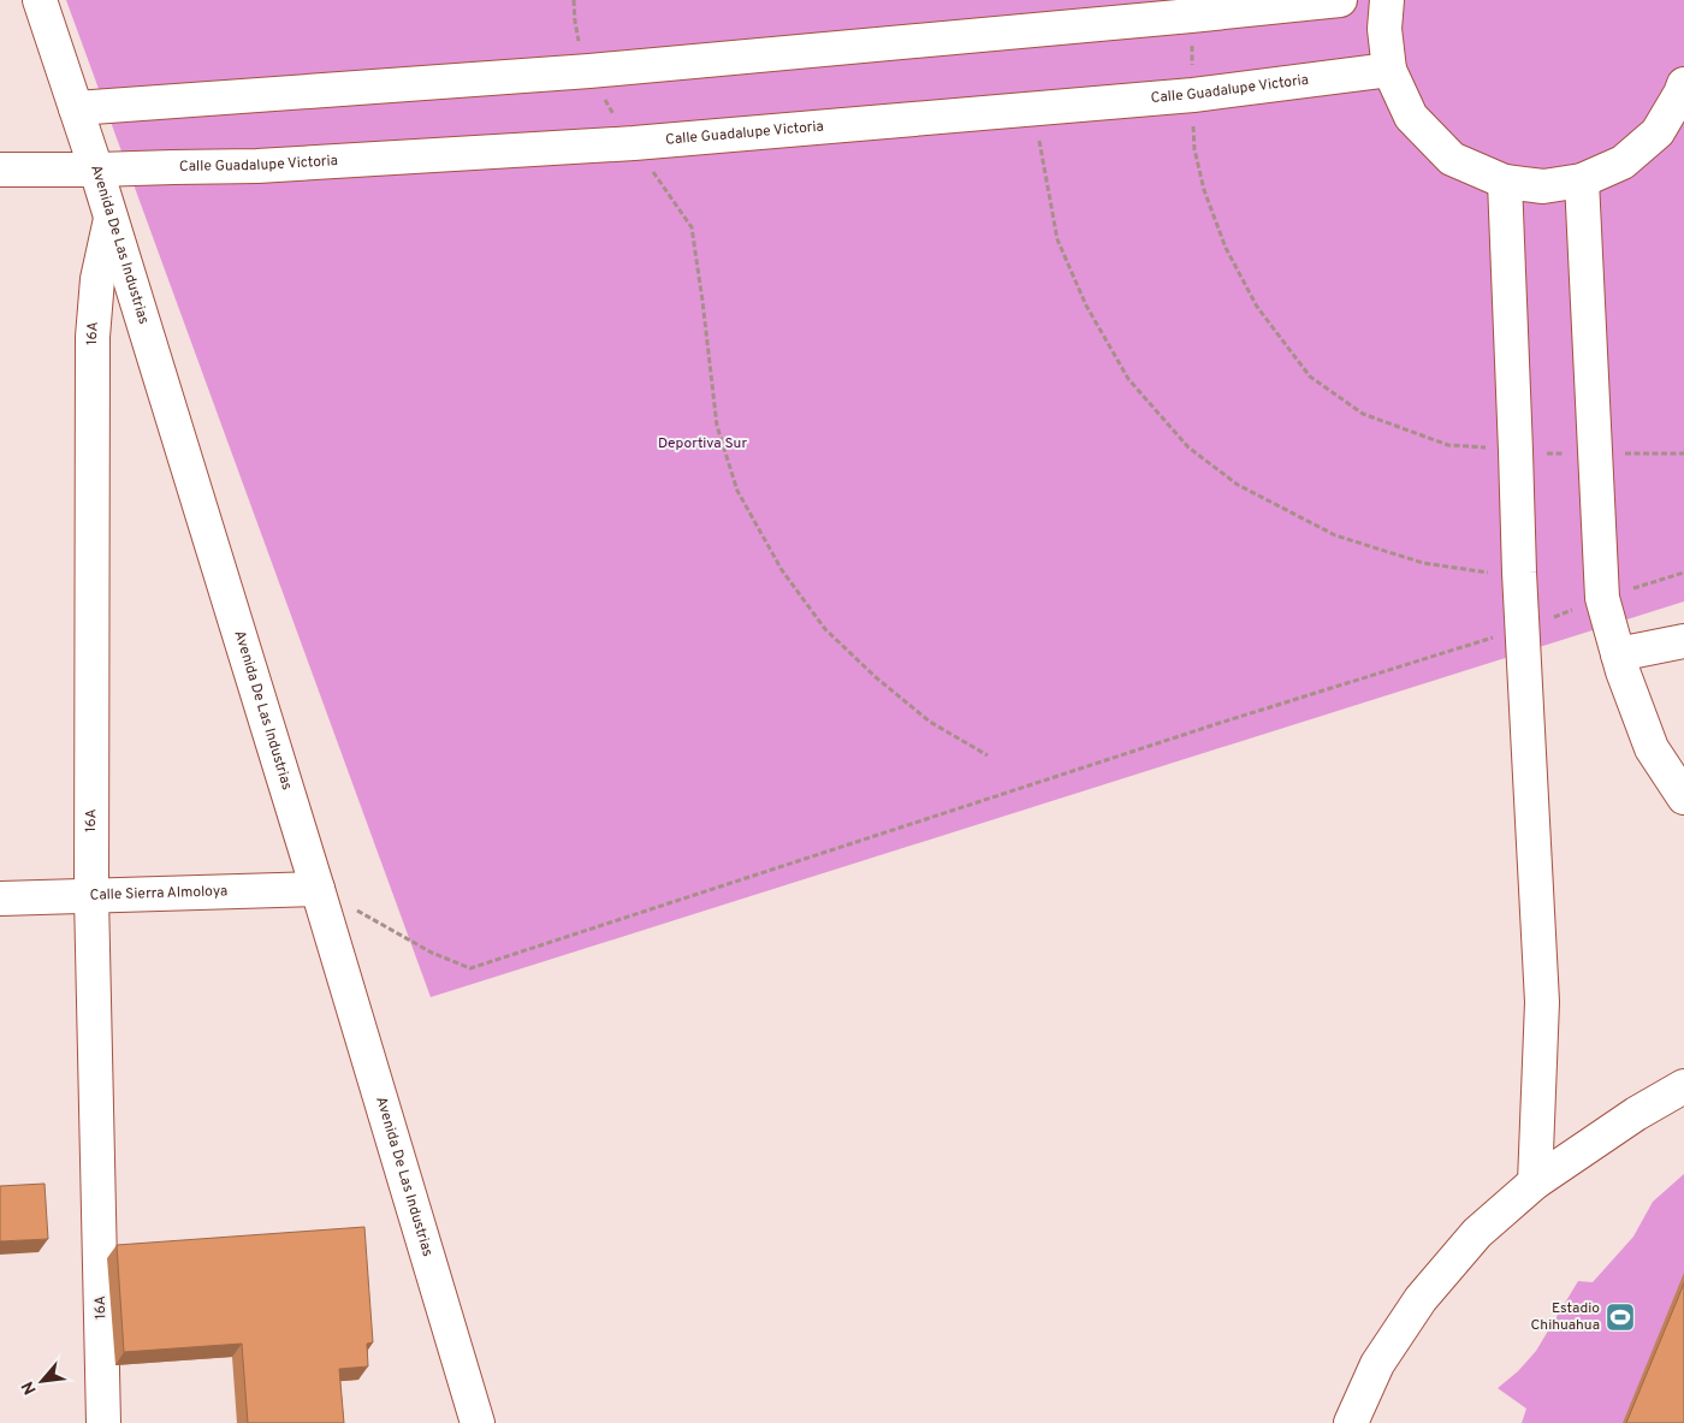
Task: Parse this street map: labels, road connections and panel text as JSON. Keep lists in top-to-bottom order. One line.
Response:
{"streets":{"street":["Calle Guadalupe Victoria","Avenida De Las Industrias","16A","Calle Sierra Almoloya"]},"crossings":[["Calle Guadalupe Victoria","Avenida De Las Industrias"],["Avenida De Las Industrias","16A"],["Avenida De Las Industrias","Calle Sierra Almoloya"],["16A","Calle Sierra Almoloya"]],"parks":["Deportiva Sur"],"places":{"sports":["Estadio Chihuahua"]},"north":"bottom left"}
